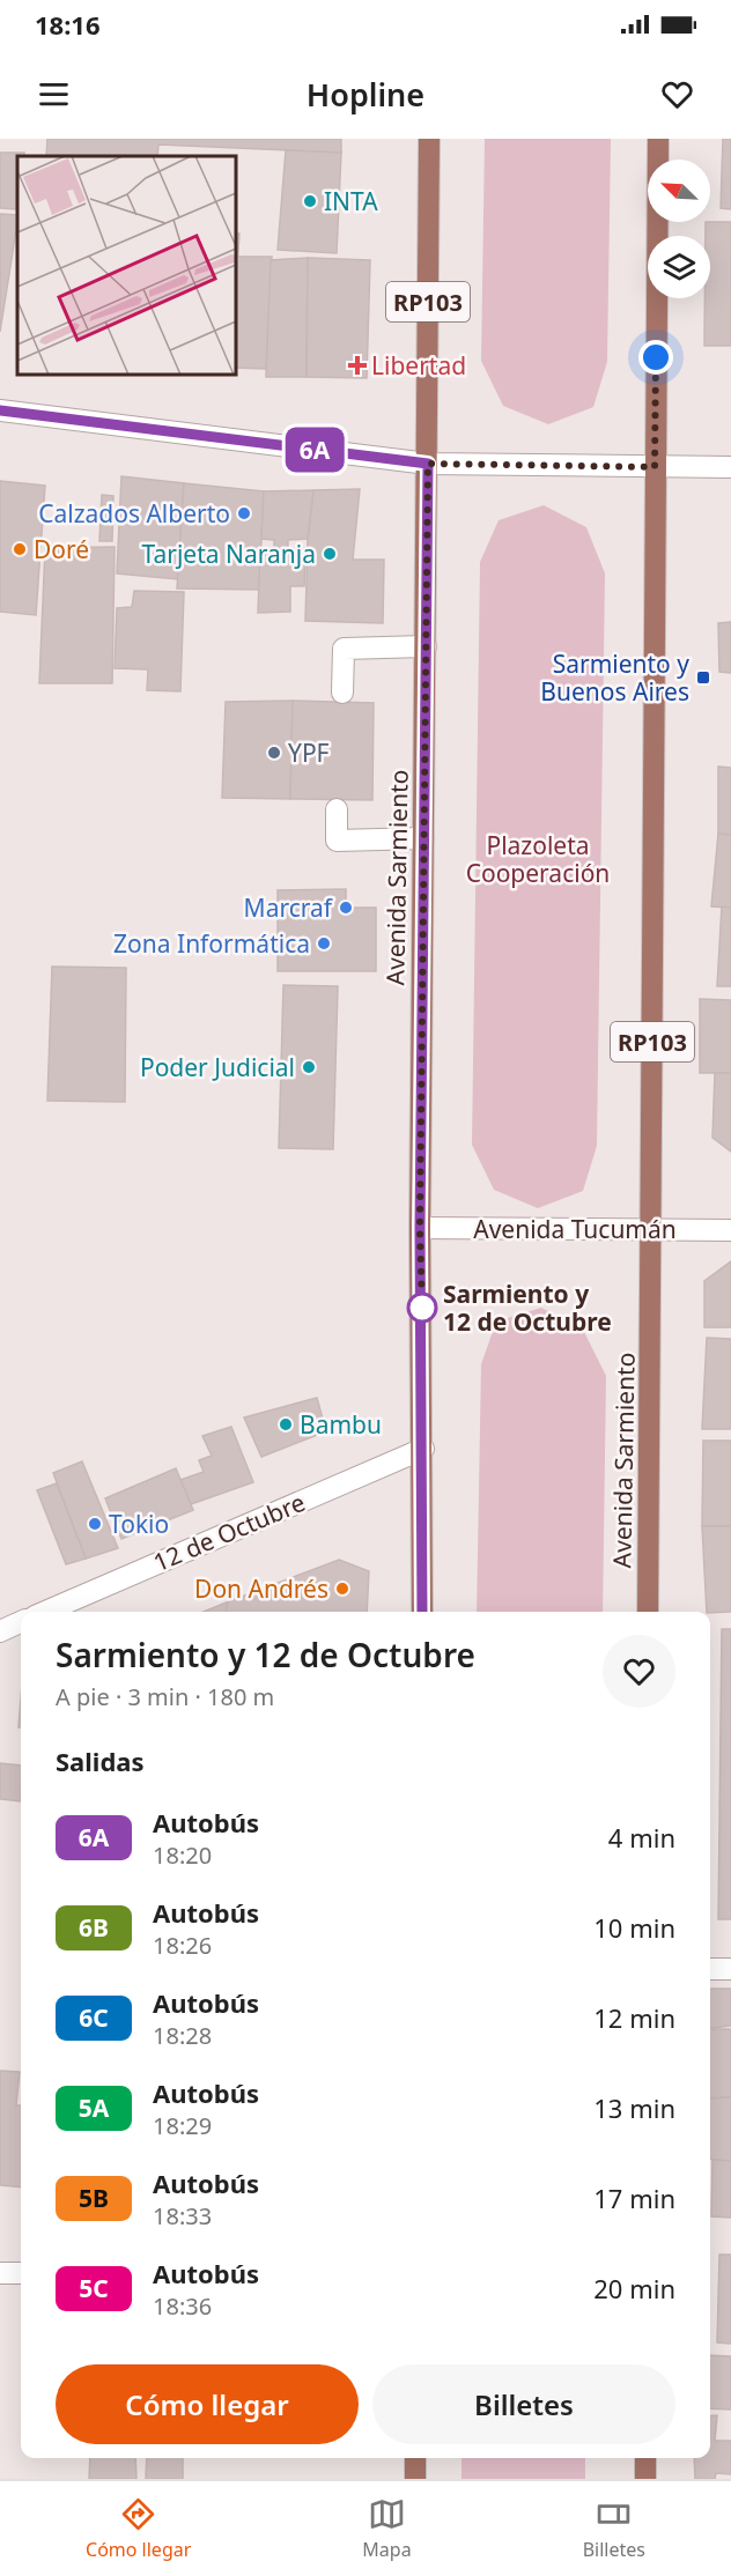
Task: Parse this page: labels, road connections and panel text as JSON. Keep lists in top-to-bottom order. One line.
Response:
{"streets":{"main road":["RP103","Avenida Sarmiento"],"street":["Avenida Tucumán","12 de Octubre"]},"crossings":[["Avenida Sarmiento","Avenida Tucumán"],["Avenida Sarmiento","12 de Octubre"]],"parks":["Plazoleta Cooperación"],"places":{"other":["INTA","Calzados Alberto","Doré","Tarjeta Naranja","YPF","Marcraf","Zona Informática","Poder Judicial","Sarmiento y 12 de Octubre","Bambu","Tokio","Don Andrés"],"health":["Libertad"],"transit":["Sarmiento y Buenos Aires"]},"lines":["bus line 6A"],"north":"top left","page":{"status":"18:16","header":"Hopline","on_map":"6A","heading":[["Sarmiento y 12 de Octubre","A pie · 3 min · 180 m"],"Salidas"],"list":[{"mark":"6A","name":"Autobús","note":"18:20","value":"4 min"},{"mark":"6B","name":"Autobús","note":"18:26","value":"10 min"},{"mark":"6C","name":"Autobús","note":"18:28","value":"12 min"},{"mark":"5A","name":"Autobús","note":"18:29","value":"13 min"},{"mark":"5B","name":"Autobús","note":"18:33","value":"17 min"},{"mark":"5C","name":"Autobús","note":"18:36","value":"20 min"}],"buttons":["Cómo llegar","Billetes"],"tabs":["Cómo llegar","Mapa","Billetes"]}}
